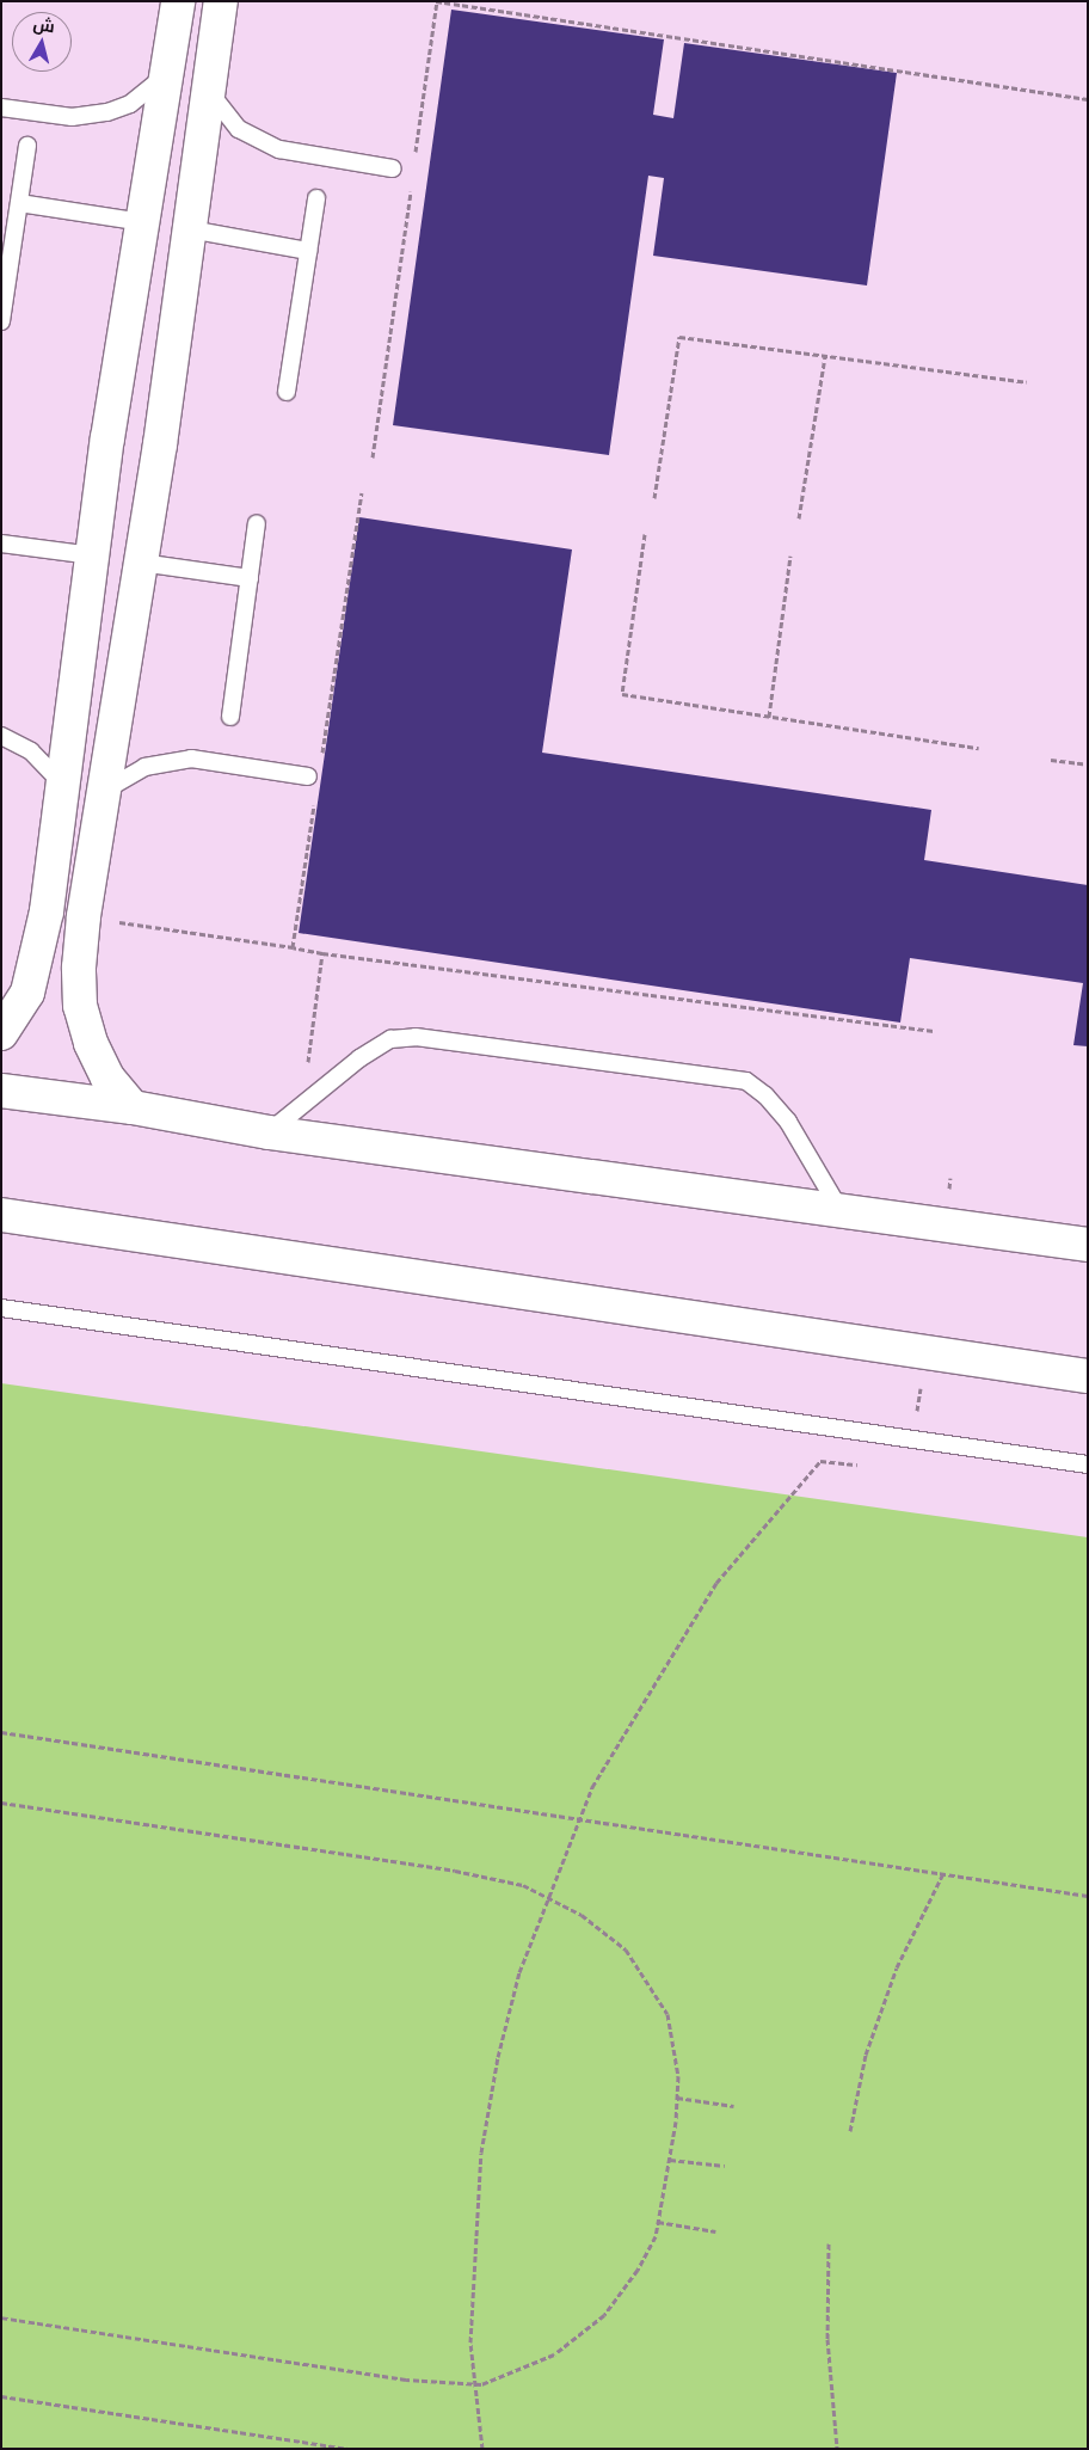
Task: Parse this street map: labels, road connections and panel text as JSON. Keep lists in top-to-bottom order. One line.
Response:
{"north":"top"}
